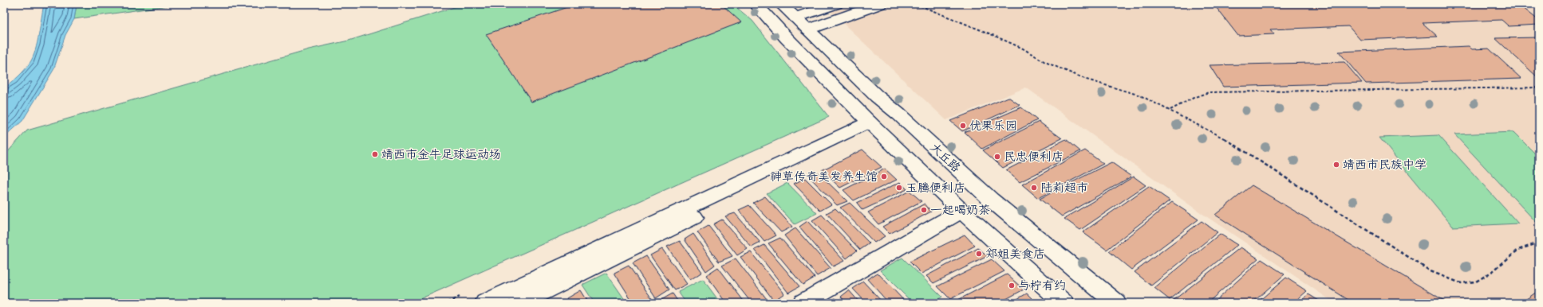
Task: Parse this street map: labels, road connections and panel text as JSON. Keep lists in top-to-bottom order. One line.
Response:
{"streets":{"main road":["大丘路"]},"places":["优果乐园","靖西市金牛足球运动场","民忠便利店","靖西市民族中学","神草传奇美发养生馆","玉腾便利店","陆莉超市","一起喝奶茶","郑姐美食店","与柠有约"]}
